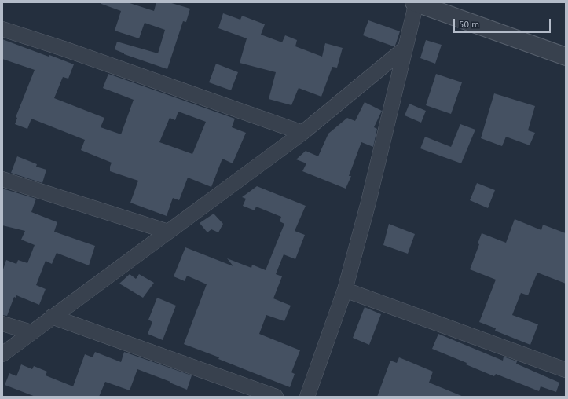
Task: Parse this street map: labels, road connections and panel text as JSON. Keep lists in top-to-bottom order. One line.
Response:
{"scale_bar":"50 m"}
